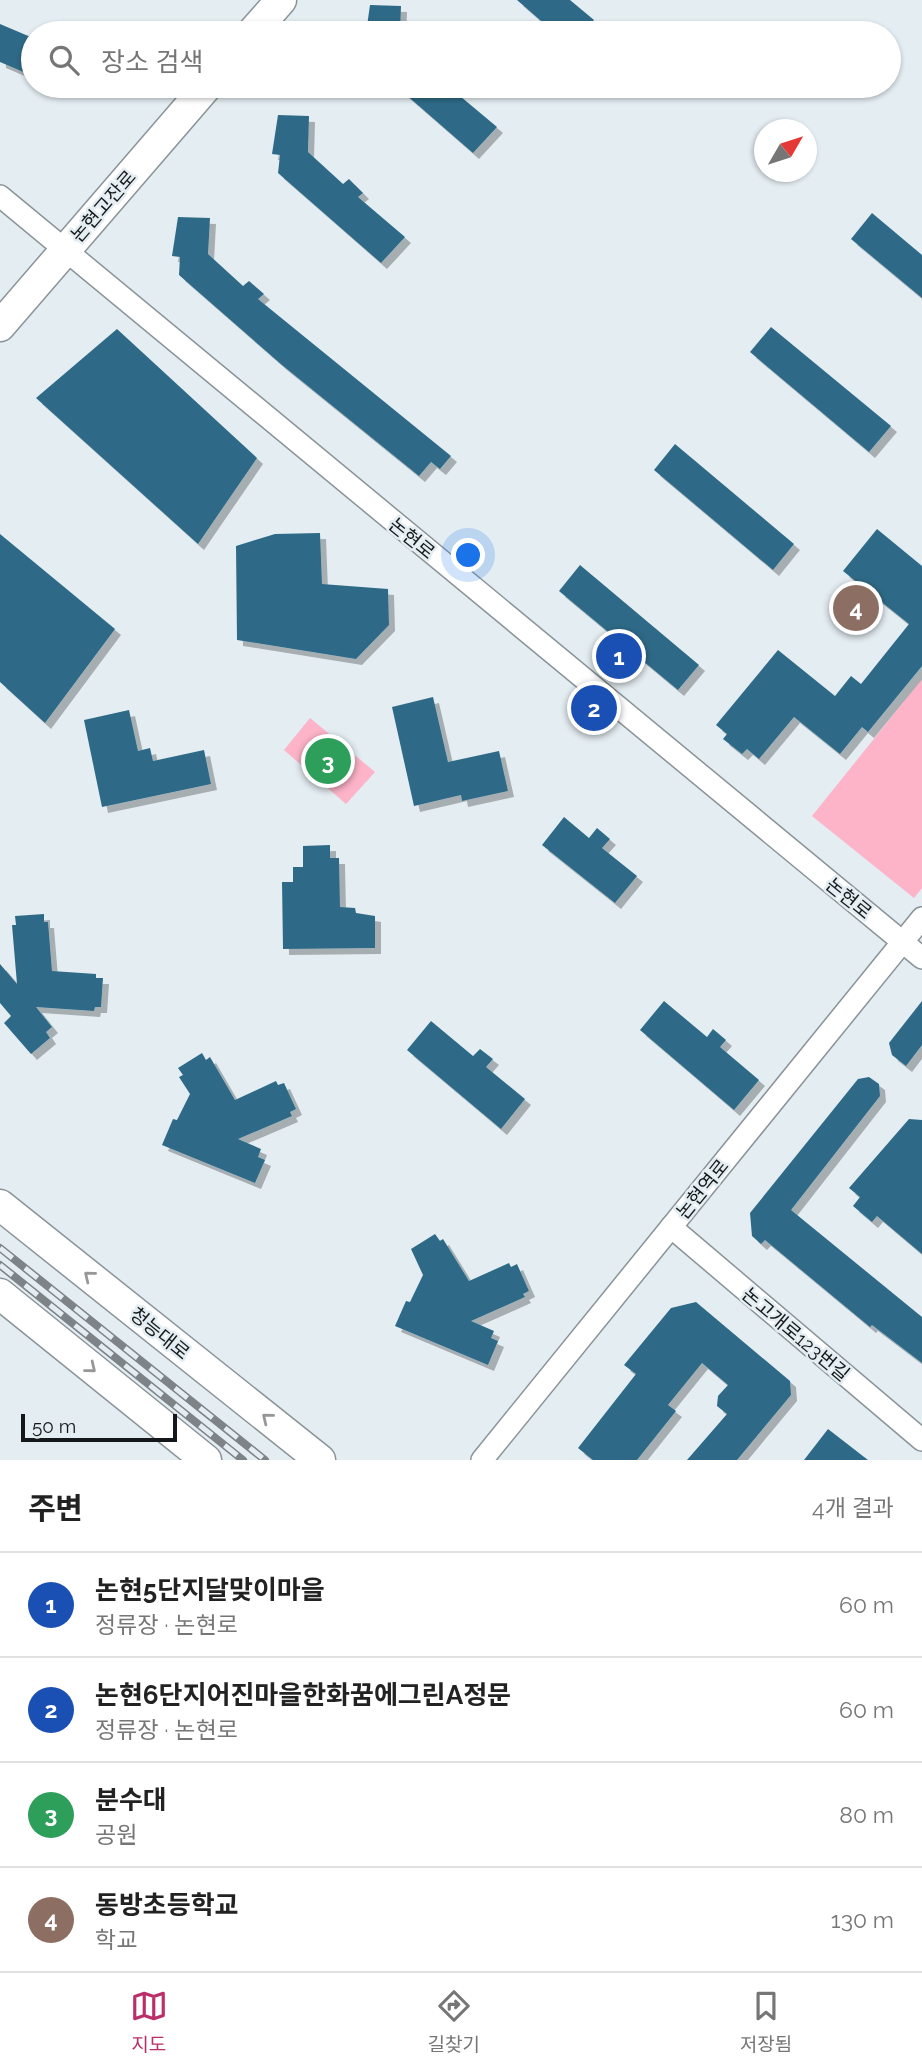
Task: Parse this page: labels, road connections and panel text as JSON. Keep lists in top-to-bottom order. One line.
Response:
{"streets":{"main road":["논현고잔로","청능대로"],"street":["논현로","논현역로","논고개로123번길"]},"crossings":[["논현고잔로","논현로"],["논현로","논현역로"],["논현역로","논고개로123번길"]],"scale_bar":"50 m","north":"top right","page":{"search":"장소 검색","pins":["4","1","2","3"],"scale":"50 m","heading":["주변","4개 결과"],"list":[{"mark":"1","name":"논현5단지달맞이마을","note":"정류장 · 논현로","value":"60 m"},{"mark":"2","name":"논현6단지어진마을한화꿈에그린A정문","note":"정류장 · 논현로","value":"60 m"},{"mark":"3","name":"분수대","note":"공원","value":"80 m"},{"mark":"4","name":"동방초등학교","note":"학교","value":"130 m"}],"nav":["지도","길찾기","저장됨"]}}
